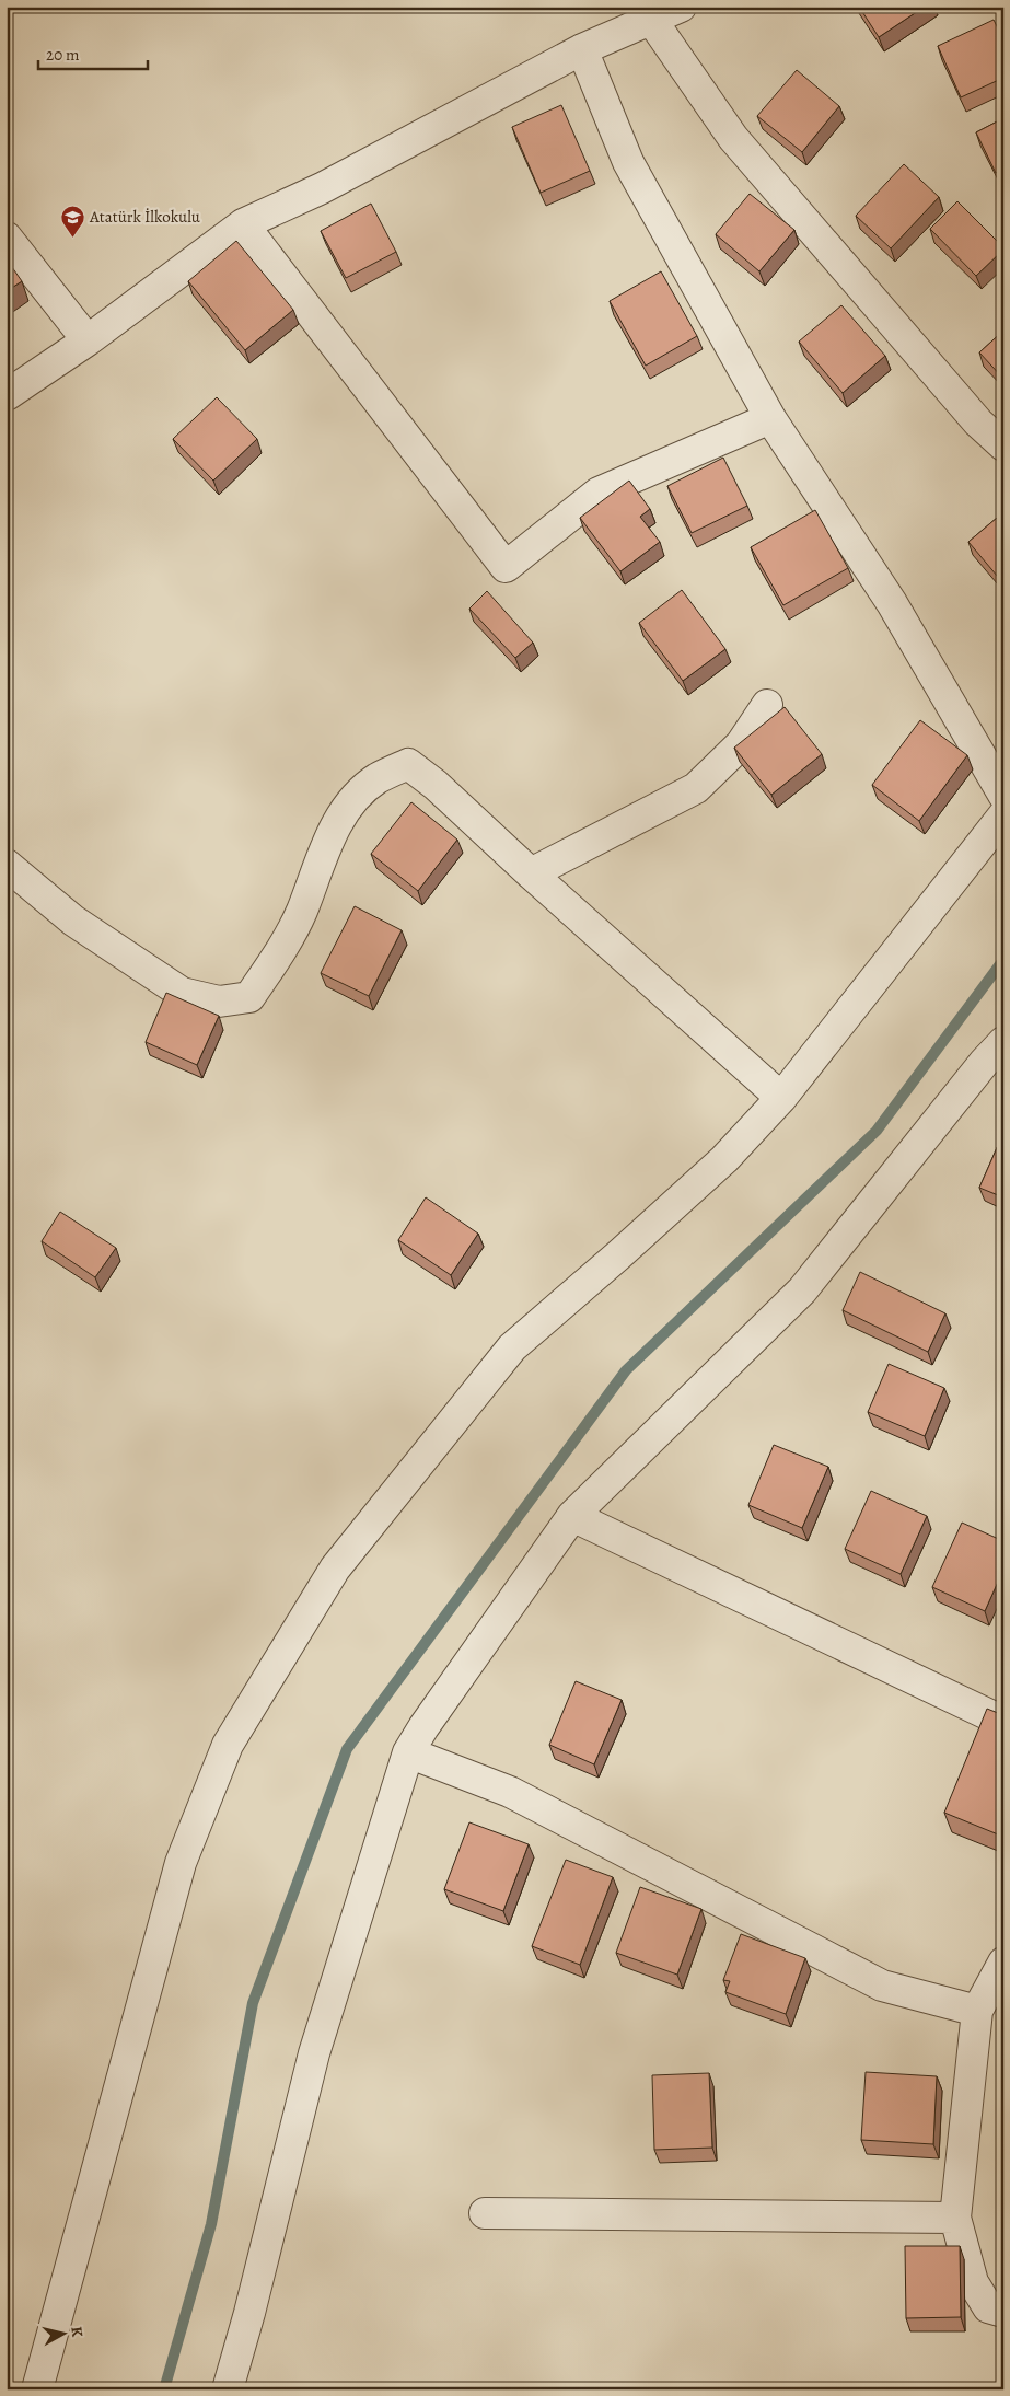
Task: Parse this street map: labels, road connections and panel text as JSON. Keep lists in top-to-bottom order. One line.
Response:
{"places":{"school or university":["Atatürk İlkokulu"]},"scale_bar":"20 m","north":"right"}
